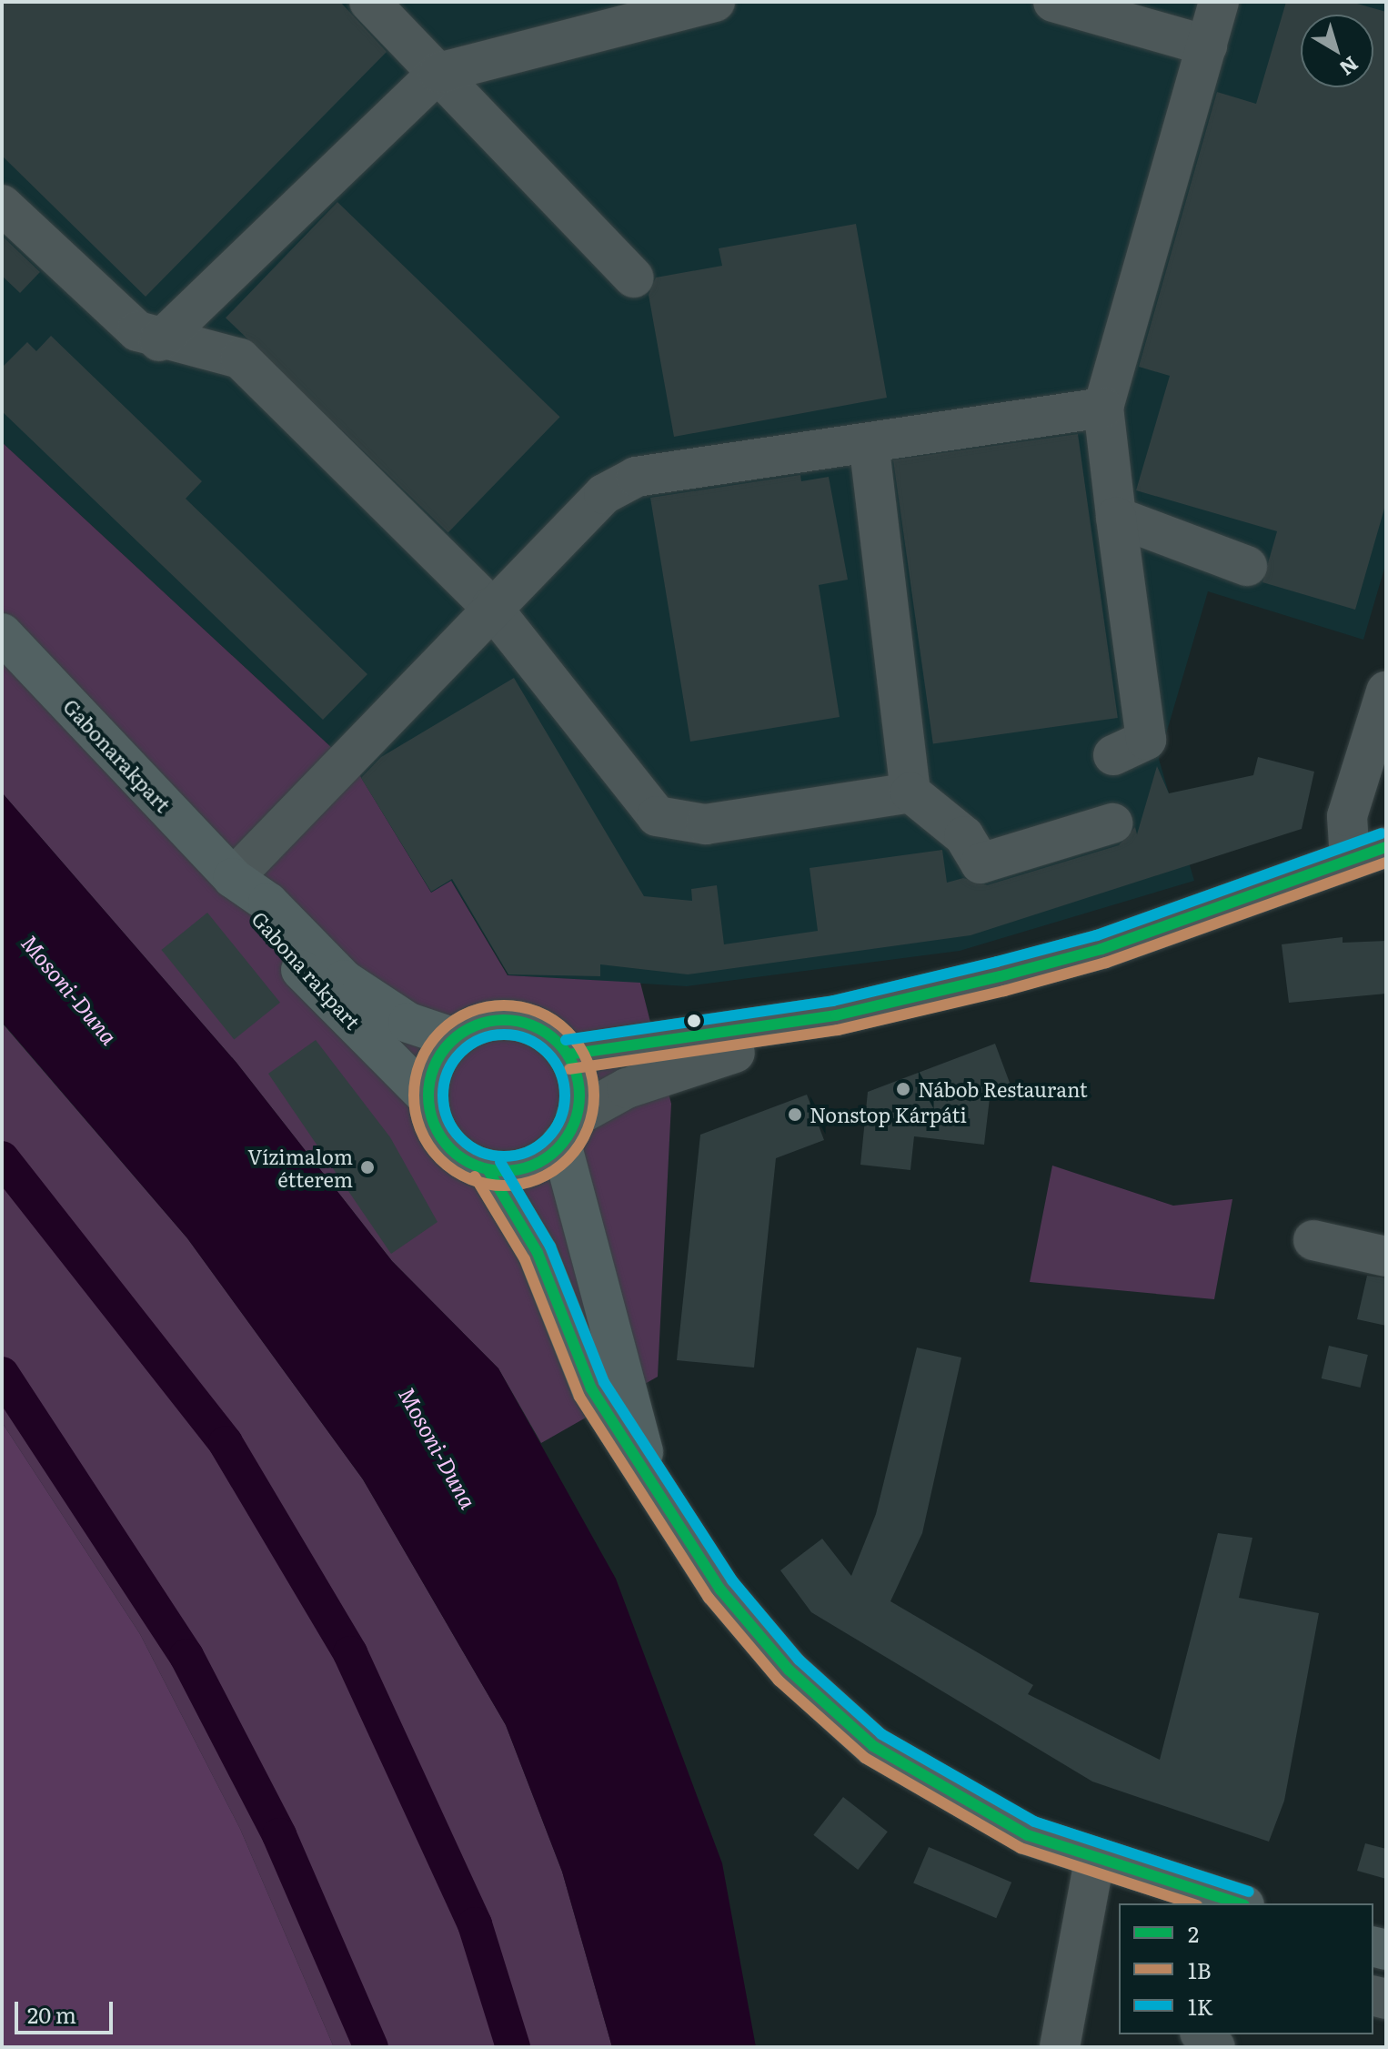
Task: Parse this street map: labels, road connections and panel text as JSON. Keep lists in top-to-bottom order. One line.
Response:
{"streets":{"main road":["Gabonarakpart","Gabona rakpart"]},"crossings":[["Gabonarakpart","Gabona rakpart"]],"water":["Mosoni-Duna"],"places":["Nábob Restaurant","Nonstop Kárpáti","Vízimalom étterem"],"lines":["transit line 1K","transit line 2","transit line 1B"],"legend":["2","1B","1K"],"scale_bar":"20 m","north":"bottom right"}
